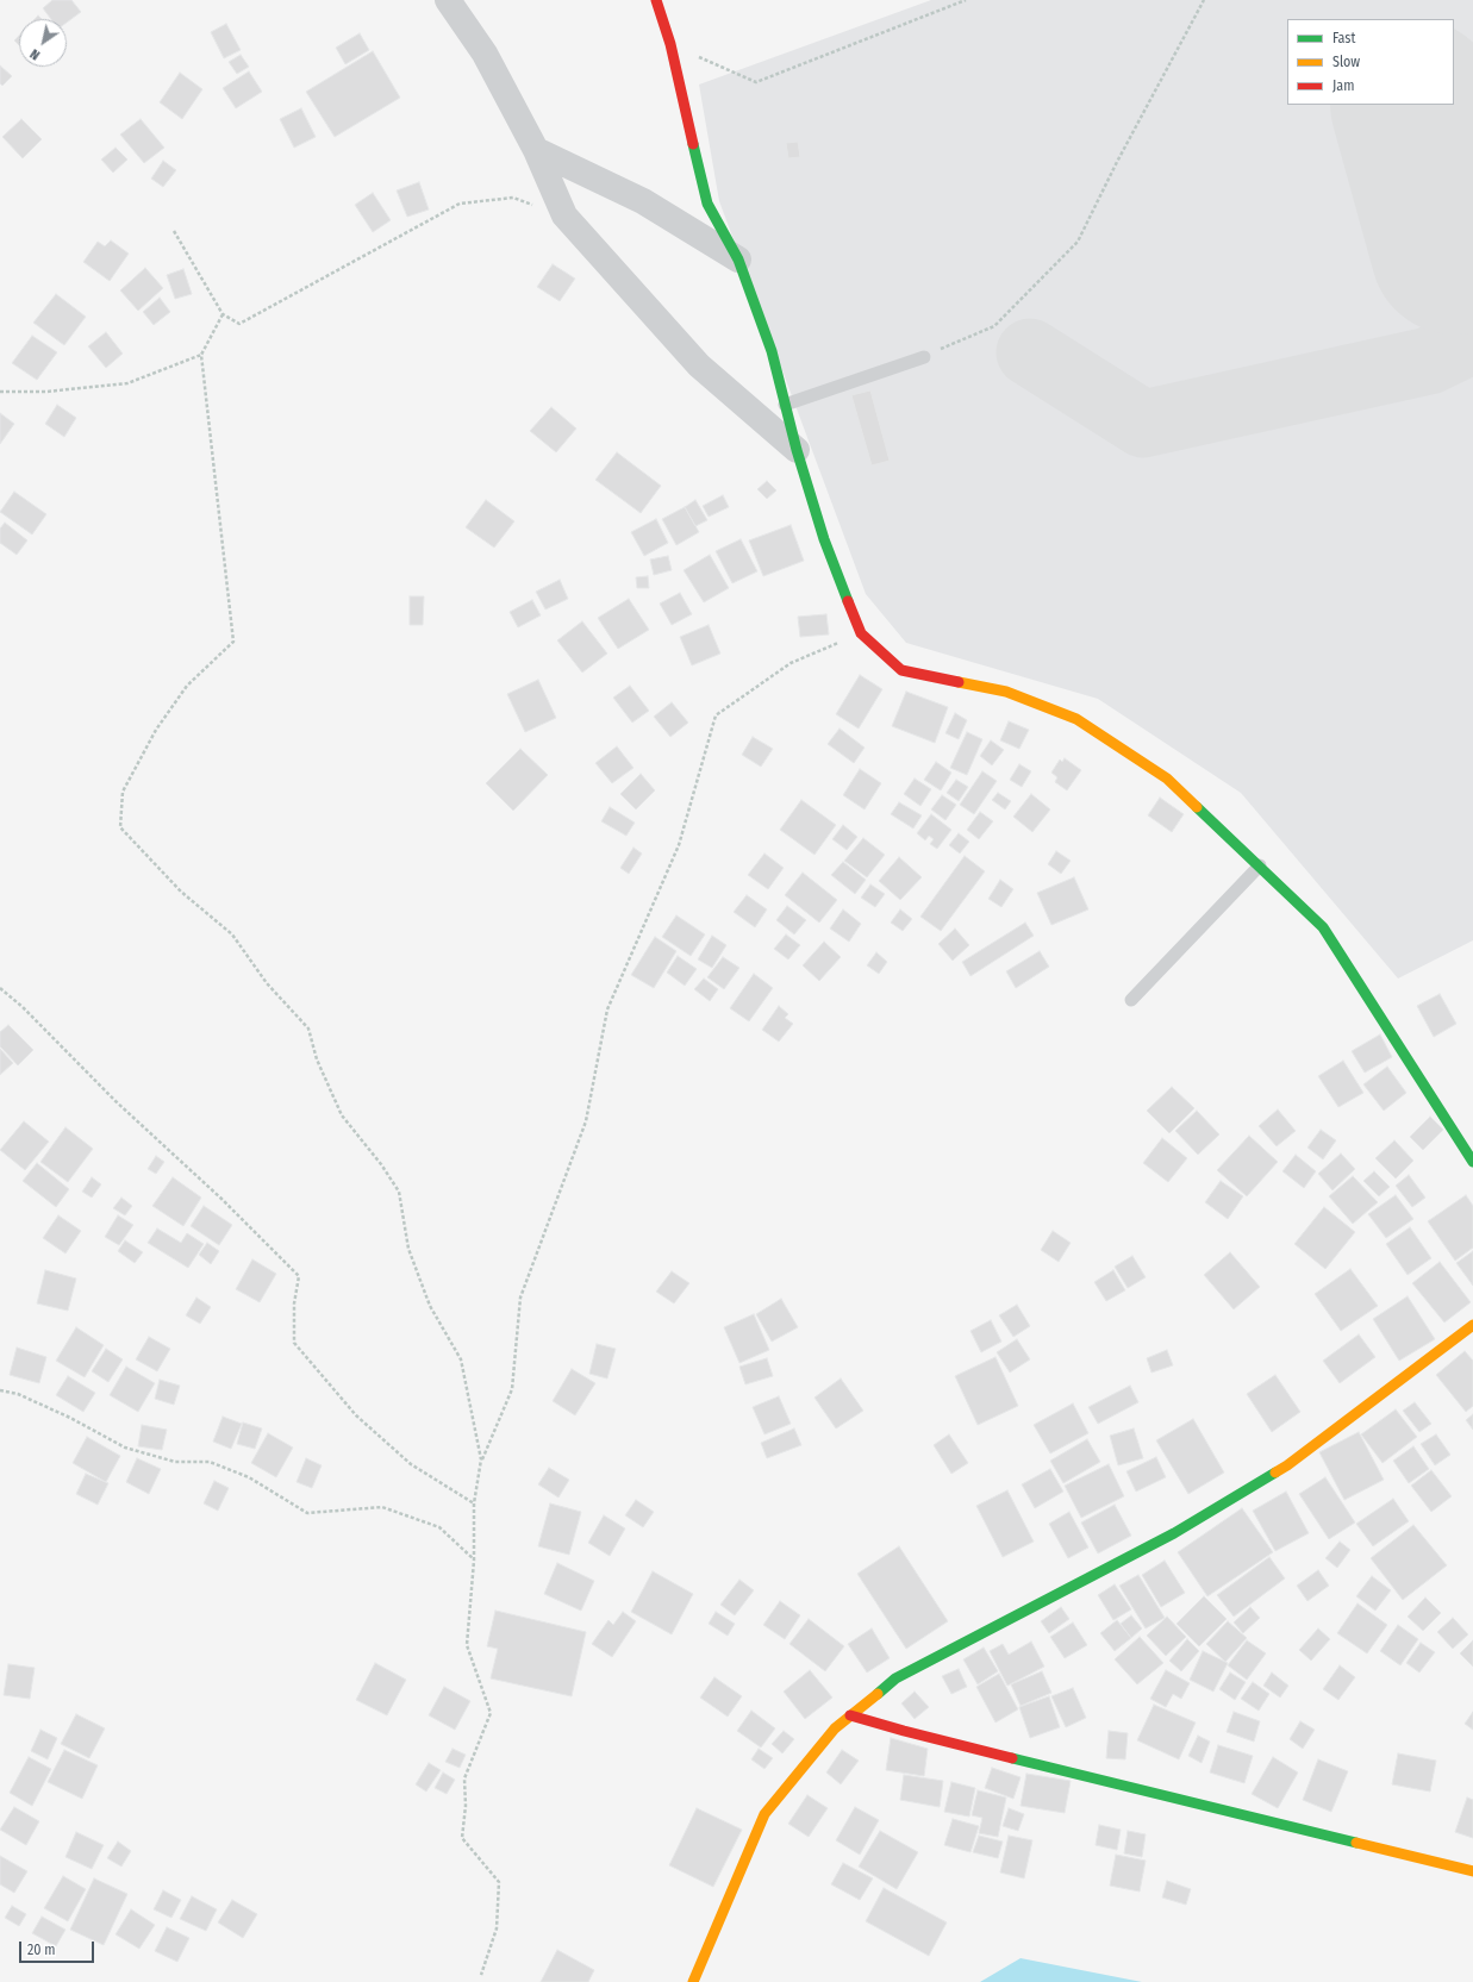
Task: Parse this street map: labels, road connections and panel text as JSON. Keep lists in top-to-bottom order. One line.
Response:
{"legend":["Fast","Slow","Jam"],"scale_bar":"20 m","north":"bottom left"}
